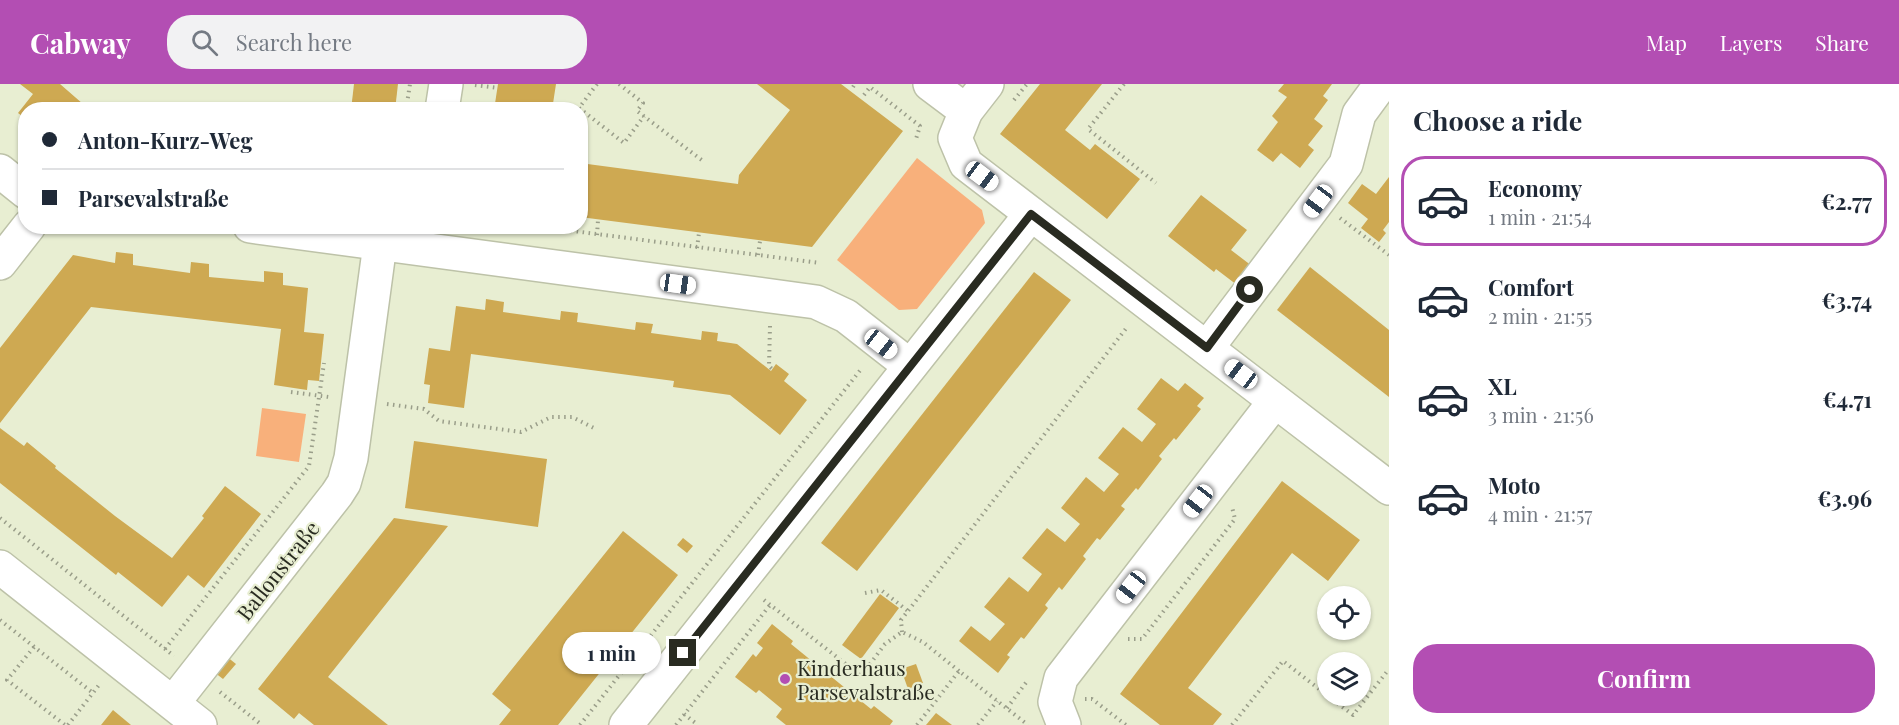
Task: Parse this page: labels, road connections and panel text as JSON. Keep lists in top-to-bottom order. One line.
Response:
{"streets":{"street":["Ballonstraße"]},"places":["Kinderhaus Parsevalstraße"],"page":{"header":"Cabway","search":"Search here","nav":["Map","Layers","Share"],"heading":"Choose a ride","banner":["Anton-Kurz-Weg","Parsevalstraße"],"list":[{"name":"Economy","note":"1 min · 21:54","value":"€2.77"},{"name":"Comfort","note":"2 min · 21:55","value":"€3.74"},{"name":"XL","note":"3 min · 21:56","value":"€4.71"},{"name":"Moto","note":"4 min · 21:57","value":"€3.96"}],"bubble":"1 min","buttons":"Confirm"}}
